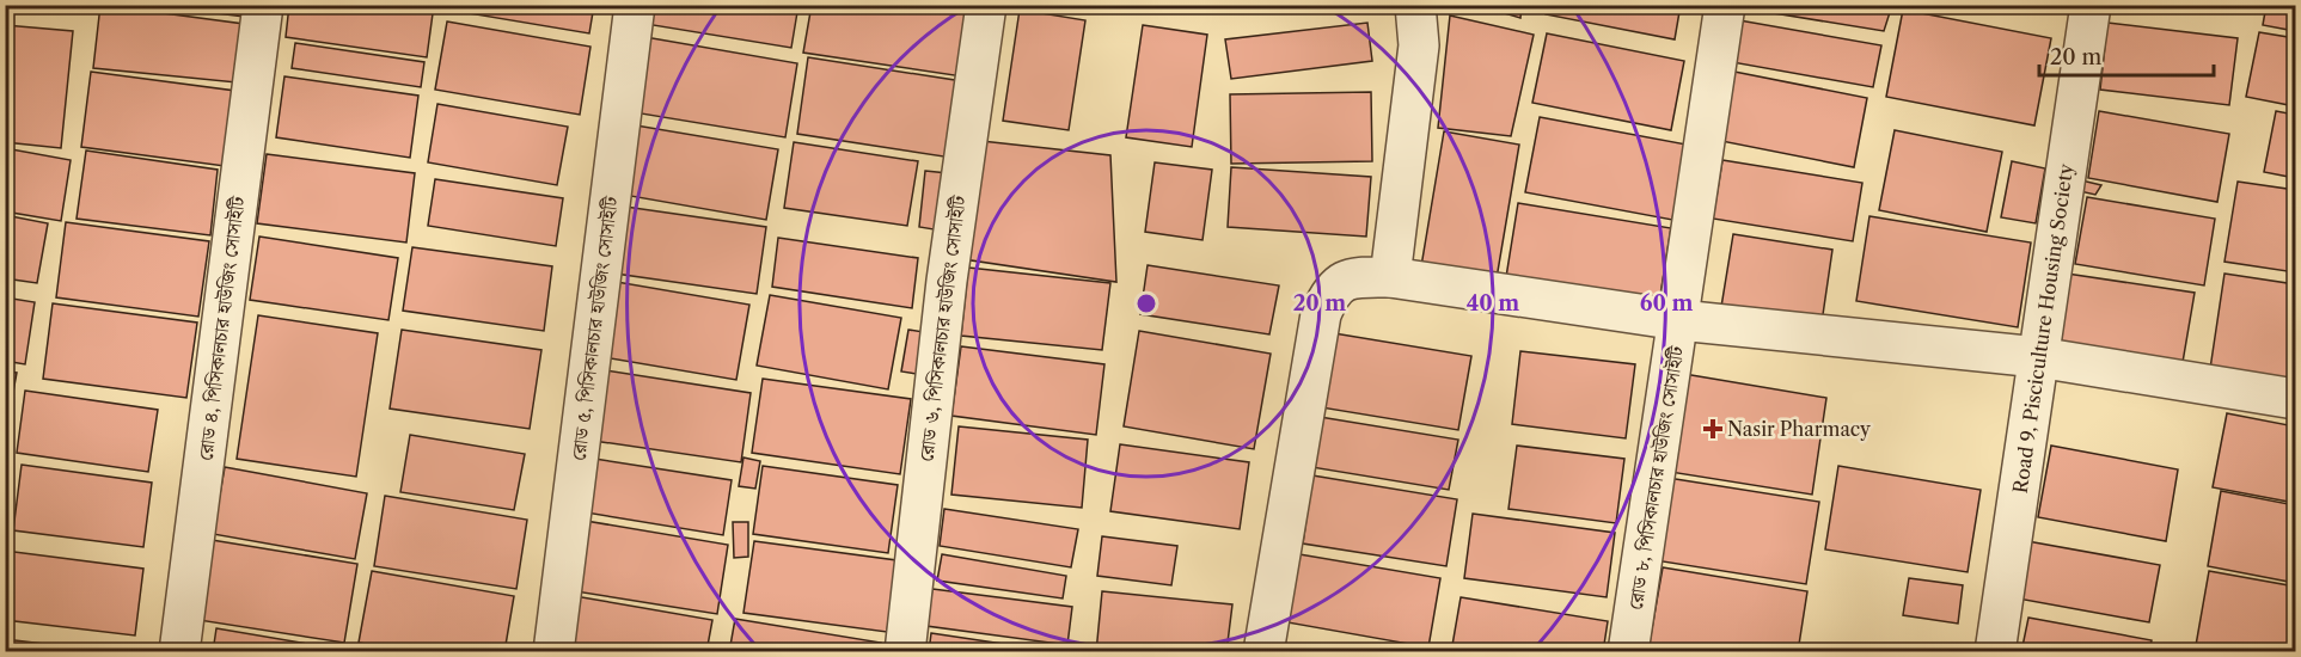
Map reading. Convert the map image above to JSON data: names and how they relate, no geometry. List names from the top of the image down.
{
  "streets": {
    "street": [
      "রোড ৪, পিসিকালচার হাউজিং সোসাইটি",
      "রোড ৫, পিসিকালচার হাউজিং সোসাইটি",
      "রোড ৬, পিসিকালচার হাউজিং সোসাইটি",
      "Road 9, Pisciculture Housing Society",
      "রোড ৮, পিসিকালচার হাউজিং সোসাইটি"
    ]
  },
  "places": {
    "health": ["Nasir Pharmacy"]
  },
  "scale_bar": "20 m",
  "rings": ["20 m", "40 m", "60 m"]
}
